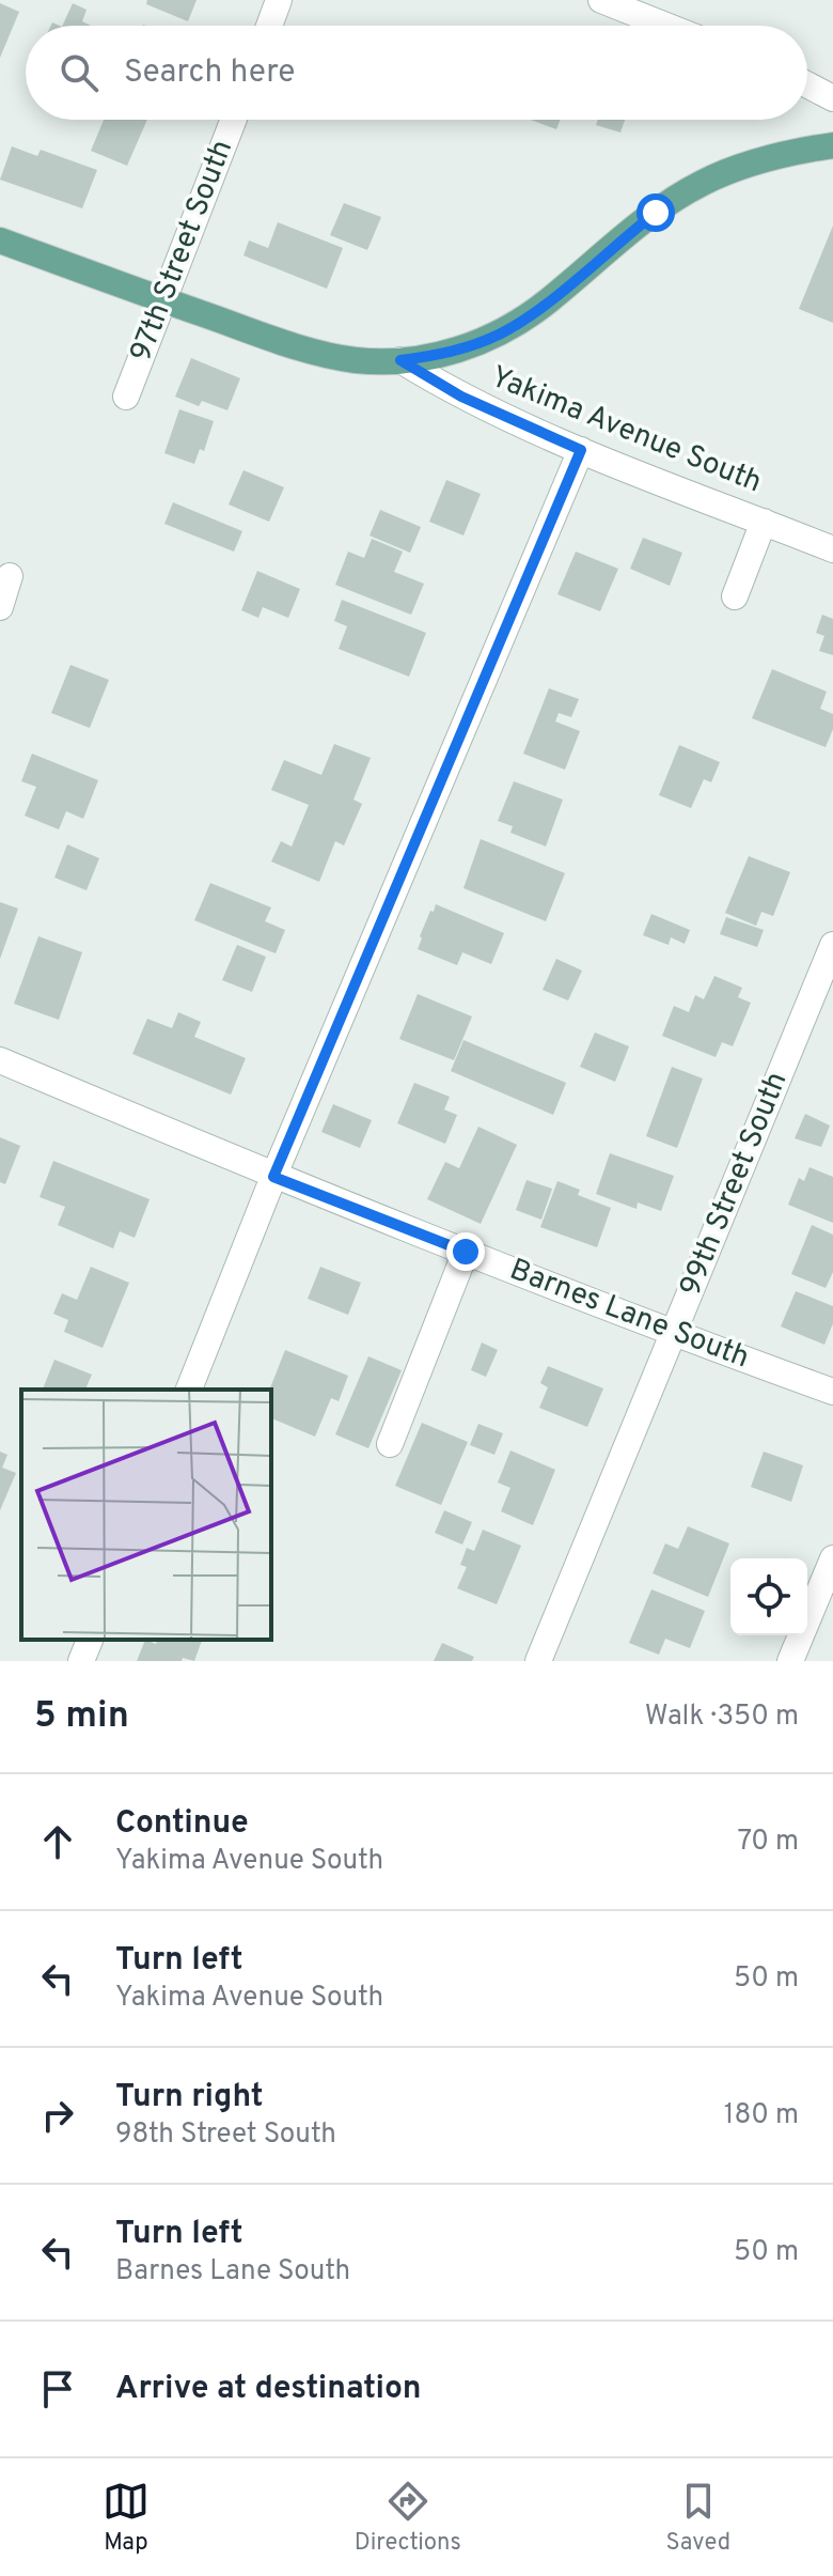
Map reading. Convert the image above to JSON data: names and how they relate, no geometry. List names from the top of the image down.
{
  "streets": {
    "main road": ["Yakima Avenue South"],
    "street": ["97th Street South", "99th Street South", "Barnes Lane South"]
  },
  "crossings": [
    ["97th Street South", "Yakima Avenue South"],
    ["99th Street South", "Barnes Lane South"]
  ],
  "page": {
    "search": "Search here",
    "heading": ["5 min", "Walk · 350 m"],
    "list": [
      ["Continue", "Yakima Avenue South", "70 m"],
      ["Turn left", "Yakima Avenue South", "50 m"],
      ["Turn right", "98th Street South", "180 m"],
      ["Turn left", "Barnes Lane South", "50 m"],
      "Arrive at destination"
    ],
    "nav": ["Map", "Directions", "Saved"]
  }
}
